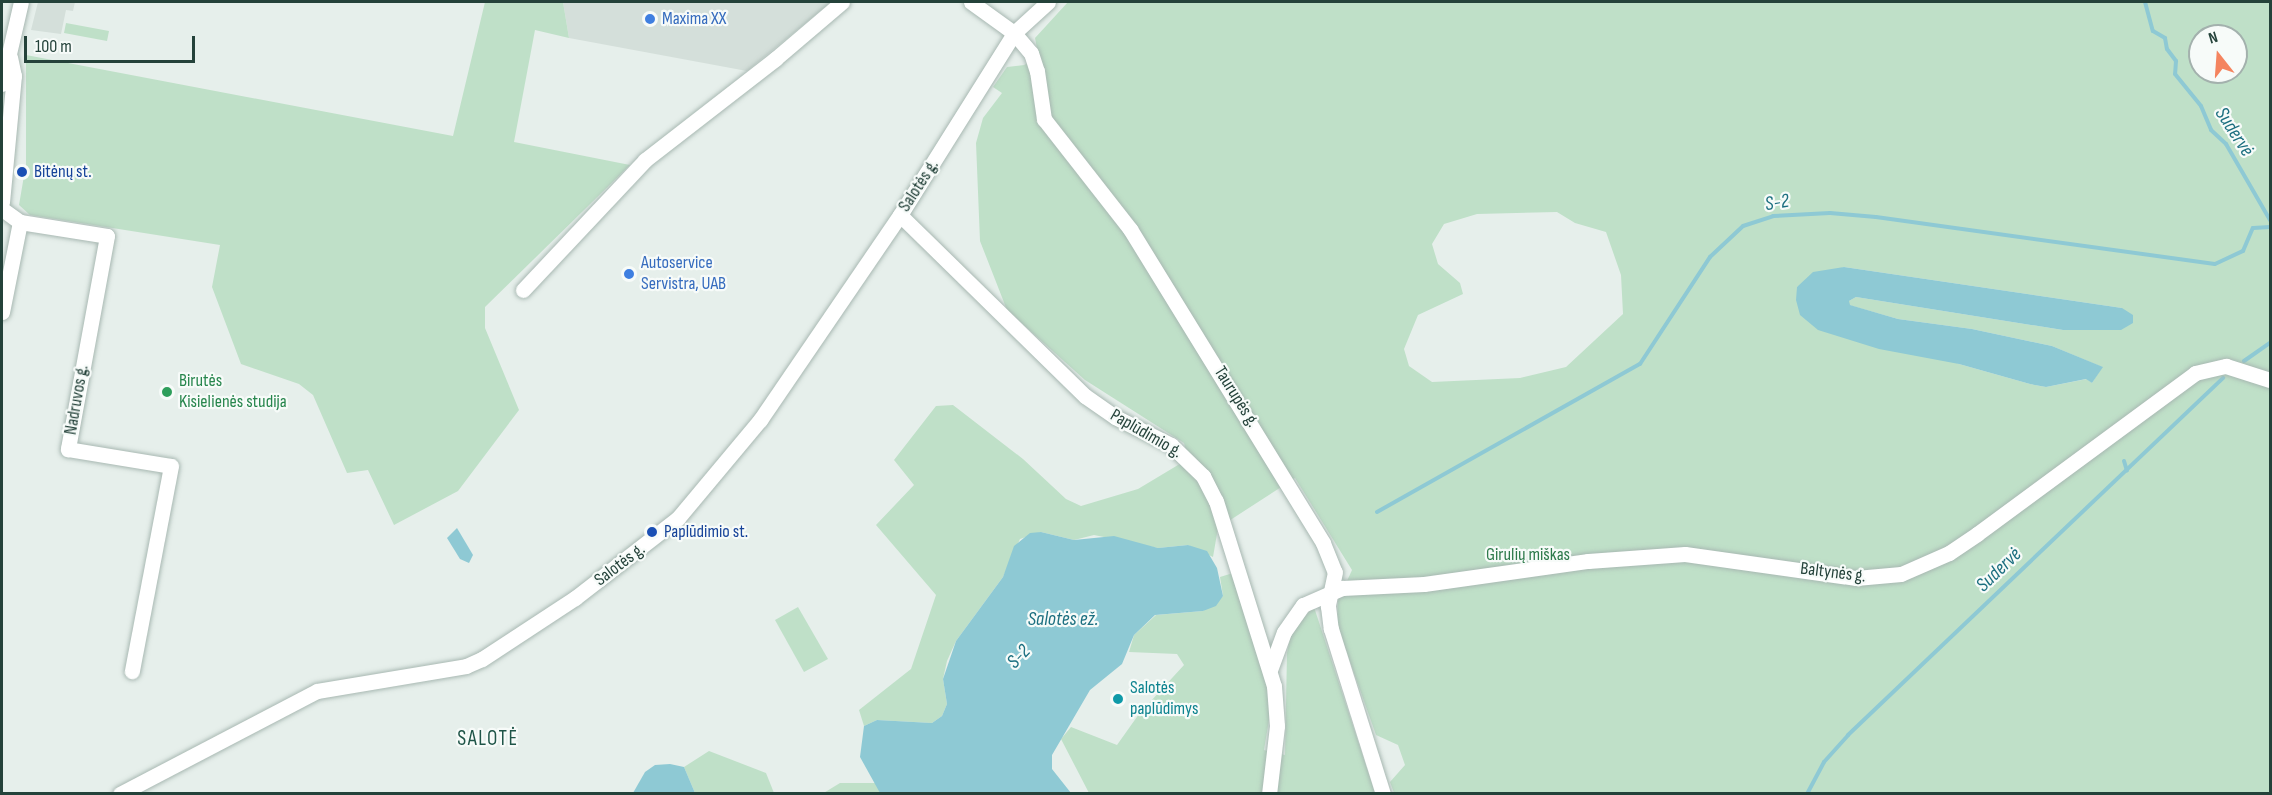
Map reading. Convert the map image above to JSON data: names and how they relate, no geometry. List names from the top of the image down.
{
  "streets": {
    "street": [
      "Salotės g.",
      "Taurupės g.",
      "Nadruvos g.",
      "Paplūdimio g.",
      "Baltynės g."
    ]
  },
  "crossings": [
    ["Salotės g.", "Taurupės g."],
    ["Salotės g.", "Paplūdimio g."],
    ["Taurupės g.", "Baltynės g."],
    ["Paplūdimio g.", "Baltynės g."]
  ],
  "districts": ["SALOTĖ"],
  "water": ["Sudervė", "S-2", "Salotės ež."],
  "parks": ["Girulių miškas"],
  "places": [
    "Maxima XX",
    "Bitėnų st.",
    "Autoservice Servistra, UAB",
    "Birutės Kisielienės studija",
    "Paplūdimio st.",
    "Salotės paplūdimys"
  ],
  "scale_bar": "100 m",
  "north": "top"
}
